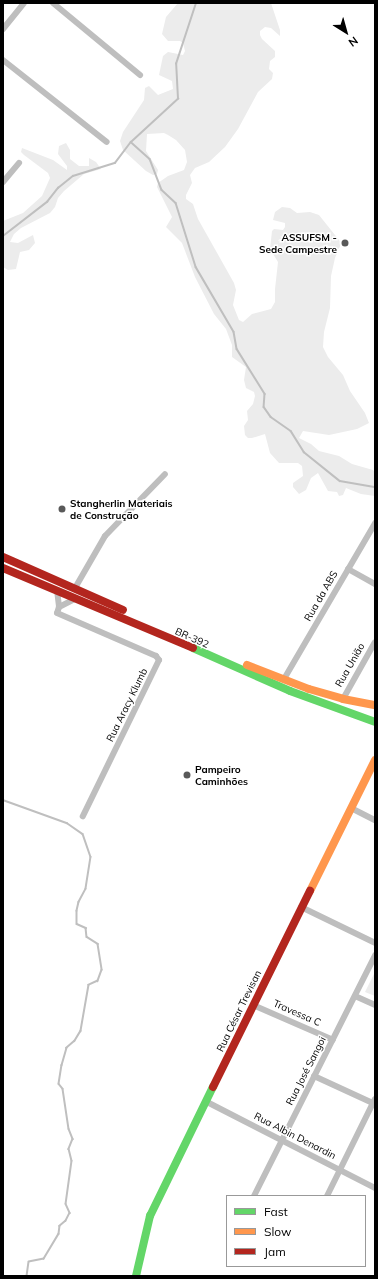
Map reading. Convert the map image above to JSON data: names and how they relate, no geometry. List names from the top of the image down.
{
  "streets": {
    "main road": ["BR-392", "Rua César Trevisan"],
    "street": [
      "Rua da ABS",
      "Rua União",
      "Rua Aracy Klumb",
      "Travessa C",
      "Rua José Sangoi",
      "Rua Albin Denardin"
    ]
  },
  "crossings": [
    ["Rua da ABS", "BR-392"],
    ["BR-392", "Rua União"],
    ["Rua César Trevisan", "Travessa C"],
    ["Rua César Trevisan", "Rua Albin Denardin"],
    ["Travessa C", "Rua José Sangoi"],
    ["Rua José Sangoi", "Rua Albin Denardin"]
  ],
  "places": ["ASSUFSM - Sede Campestre", "Stangherlin Materiais de Construção", "Pampeiro Caminhões"],
  "legend": ["Fast", "Slow", "Jam"],
  "north": "bottom right"
}
